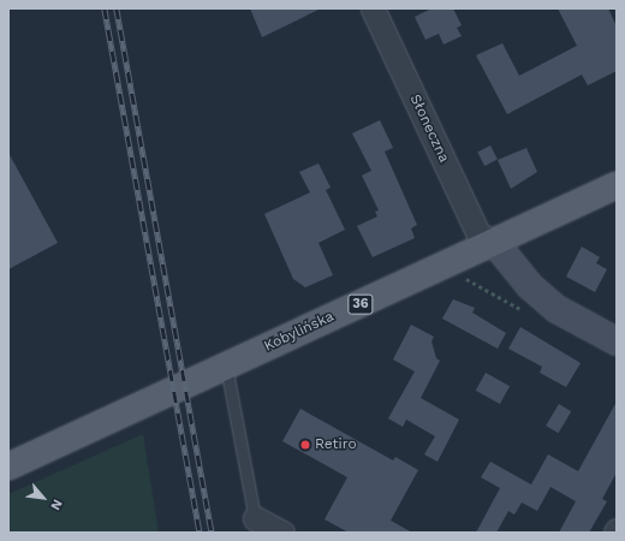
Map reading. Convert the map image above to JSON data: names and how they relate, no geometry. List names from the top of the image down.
{
  "streets": {
    "main road": ["36", "Kobylińska"],
    "street": ["Słoneczna"]
  },
  "crossings": [
    ["Słoneczna", "Kobylińska"]
  ],
  "places": ["Retiro"],
  "north": "bottom right"
}
